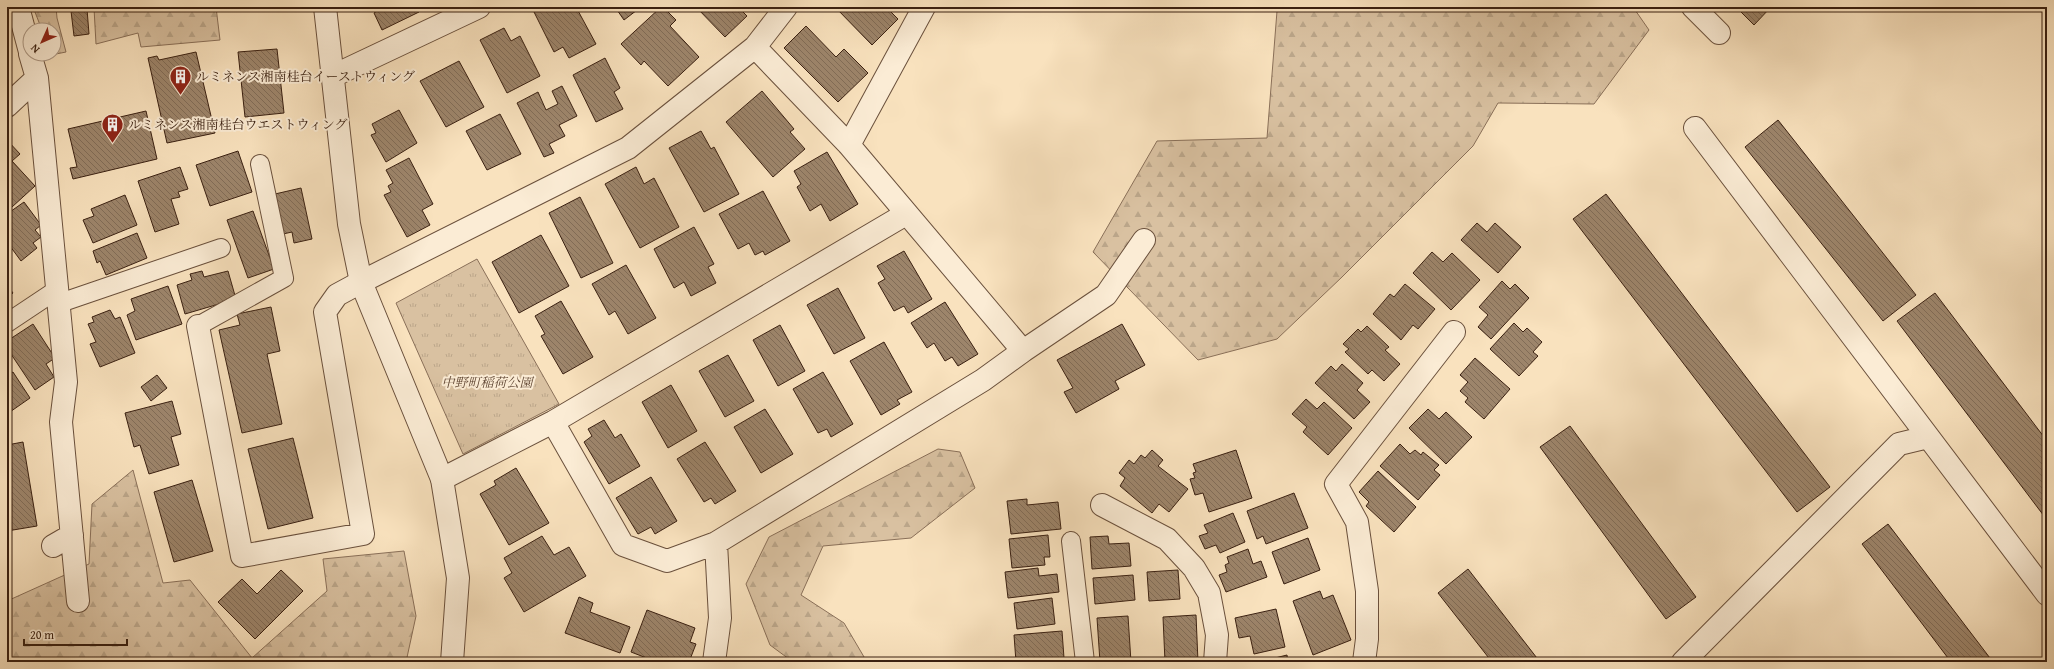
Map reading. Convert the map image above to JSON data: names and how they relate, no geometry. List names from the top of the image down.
{
  "parks": ["中野町稲荷公園"],
  "places": {
    "building": ["ルミネンス湘南桂台イーストウィング", "ルミネンス湘南桂台ウエストウィング"]
  },
  "scale_bar": "20 m",
  "north": "bottom left"
}
